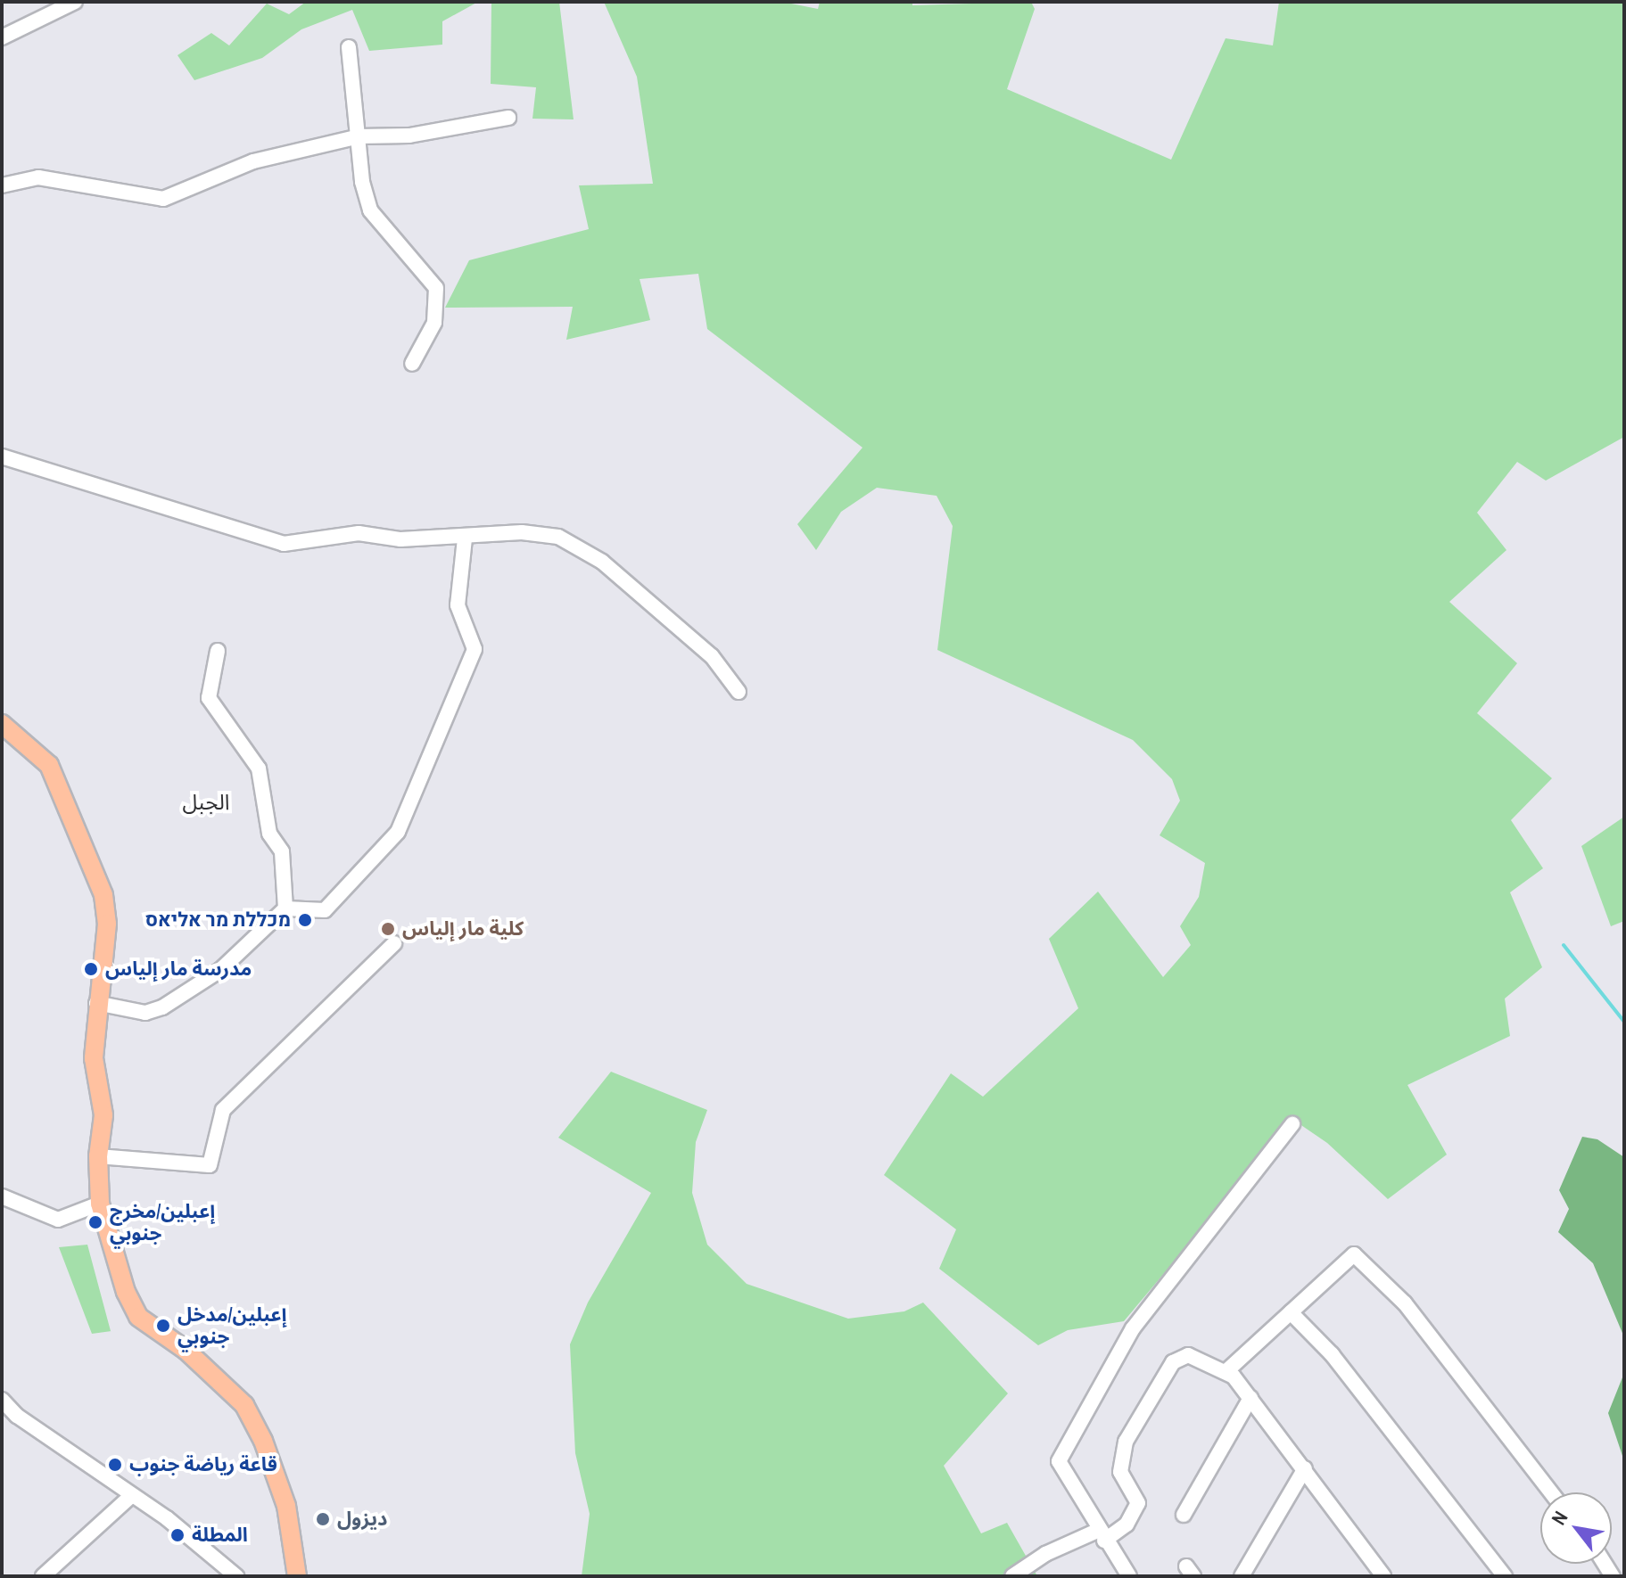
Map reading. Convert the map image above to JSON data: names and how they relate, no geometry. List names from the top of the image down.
{
  "districts": ["الجبل"],
  "places": [
    "מכללת מר אליאס",
    "كلية مار إلياس",
    "مدرسة مار إلياس",
    "إعبلين/مخرج جنوبي",
    "إعبلين/مدخل جنوبي",
    "قاعة رياضة جنوب",
    "ديزول",
    "المطلة"
  ],
  "north": "top left"
}
